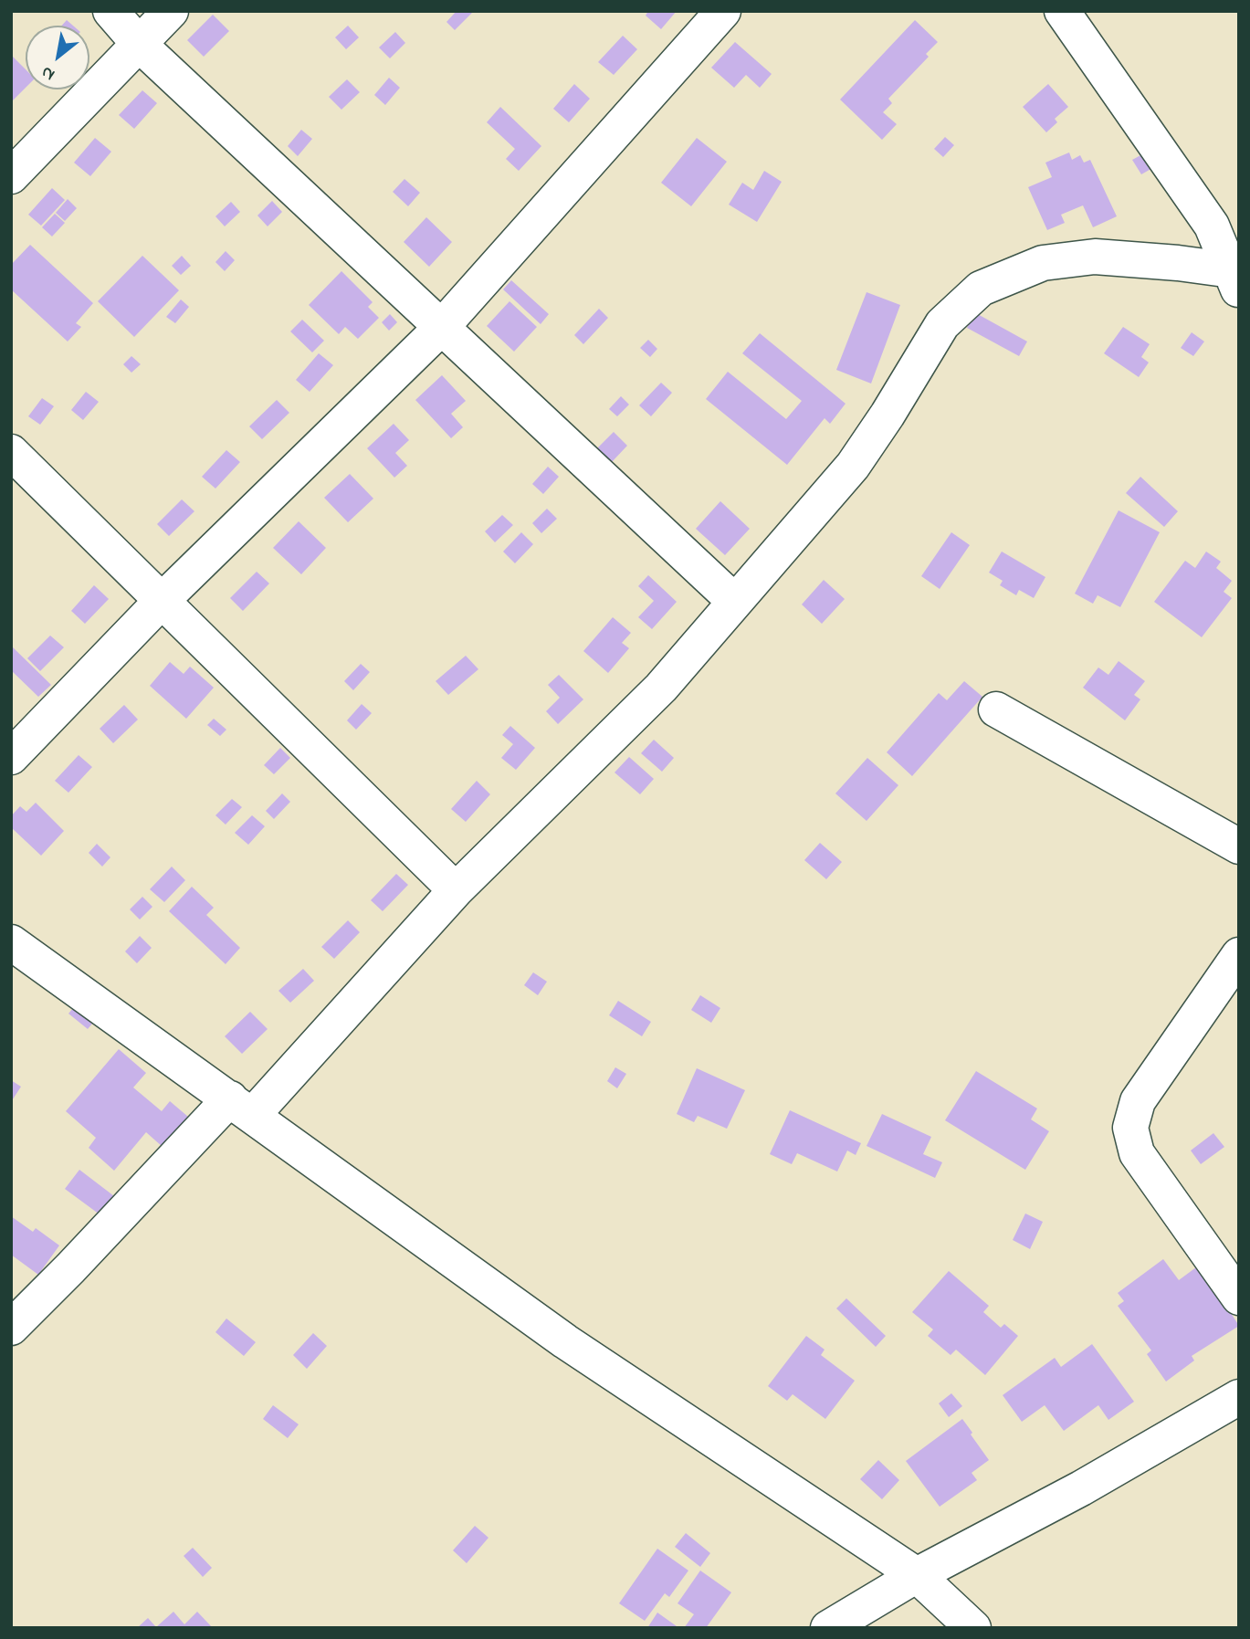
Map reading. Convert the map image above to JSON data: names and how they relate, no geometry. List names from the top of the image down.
{
  "north": "bottom left"
}
